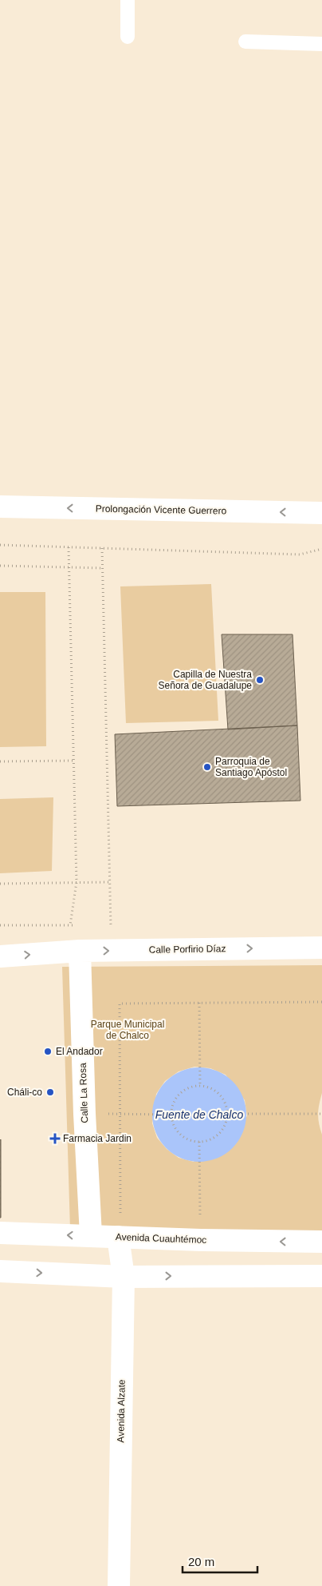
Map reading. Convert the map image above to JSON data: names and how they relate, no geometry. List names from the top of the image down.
{
  "streets": {
    "street": [
      "Prolongación Vicente Guerrero",
      "Calle Porfirio Díaz",
      "Calle La Rosa",
      "Avenida Cuauhtémoc",
      "Avenida Alzate"
    ]
  },
  "crossings": [
    ["Calle Porfirio Díaz", "Calle La Rosa"],
    ["Calle La Rosa", "Avenida Cuauhtémoc"],
    ["Avenida Cuauhtémoc", "Avenida Alzate"]
  ],
  "one_way": ["Prolongación Vicente Guerrero", "Calle Porfirio Díaz"],
  "water": ["Fuente de Chalco"],
  "parks": ["Parque Municipal de Chalco"],
  "places": {
    "other": [
      "Capilla de Nuestra Señora de Guadalupe",
      "Parroquia de Santiago Apóstol",
      "El Andador",
      "Cháli-co"
    ],
    "health": ["Farmacia Jardin"]
  },
  "scale_bar": "20 m"
}
